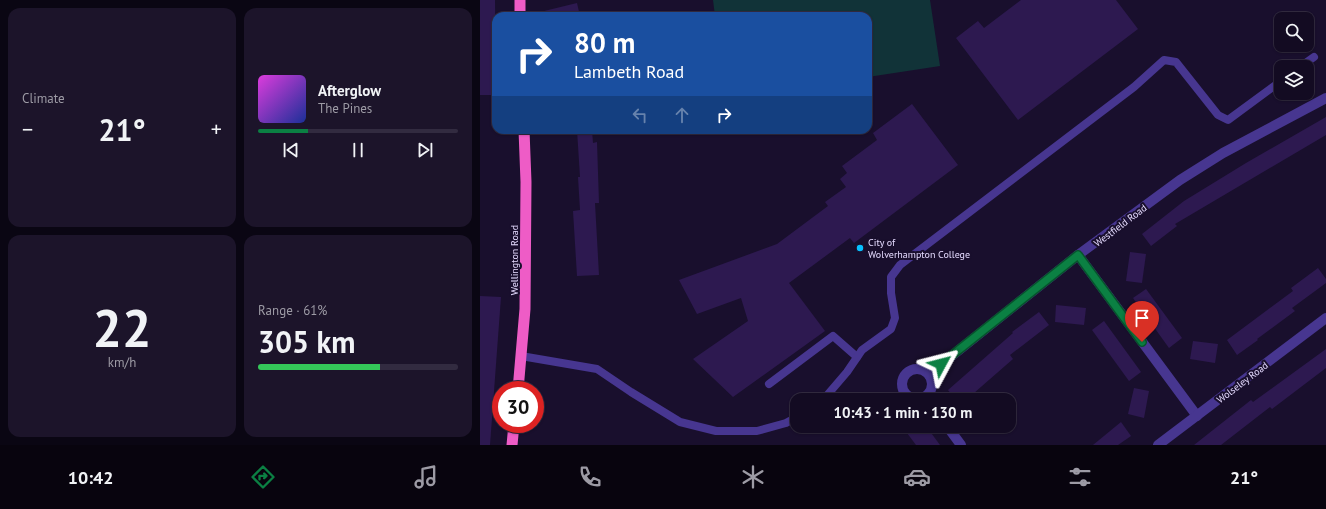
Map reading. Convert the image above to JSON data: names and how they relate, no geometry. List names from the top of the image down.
{
  "streets": {
    "highway": ["Wellington Road"],
    "street": ["Westfield Road", "Wolseley Road"]
  },
  "places": ["City of Wolverhampton College"],
  "page": {
    "tile": [
      "Climate",
      ["22", "km/h"],
      ["Range · 61%", "305 km"]
    ],
    "turn": ["80 m", "Lambeth Road"],
    "song": ["Afterglow", "The Pines"],
    "heat": ["−", "21°", "+"],
    "limit": "30",
    "trip": "10:43 · 1 min · 130 m",
    "tabs": ["10:42", "21°"]
  }
}
